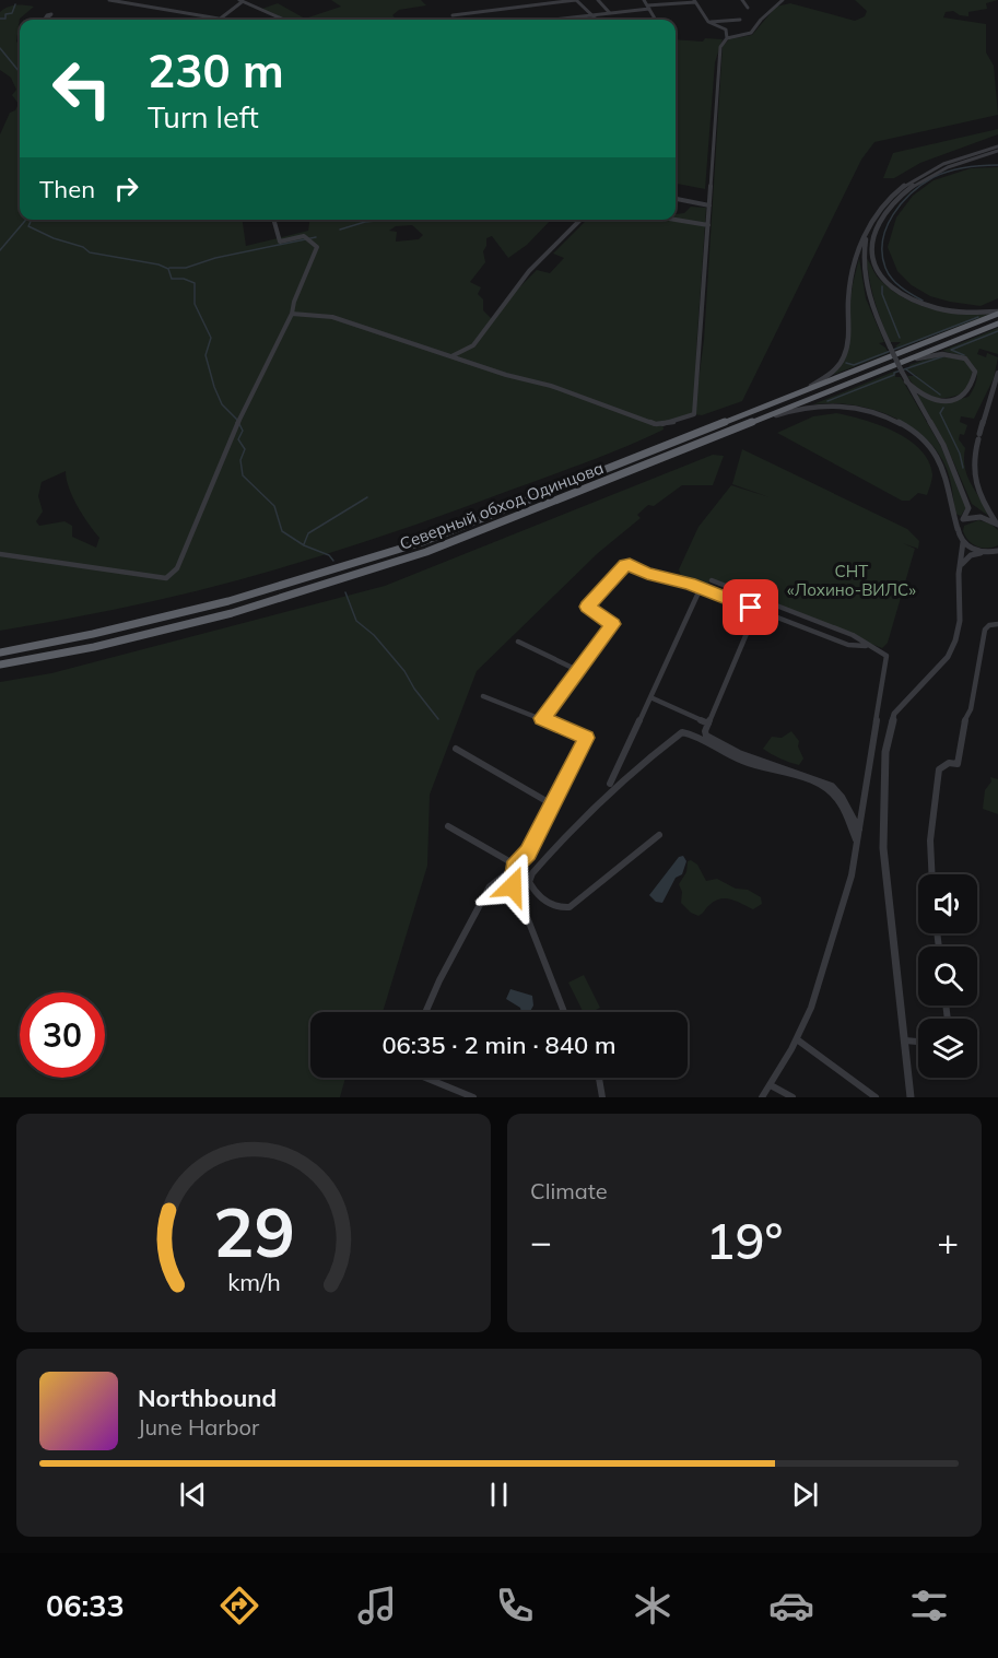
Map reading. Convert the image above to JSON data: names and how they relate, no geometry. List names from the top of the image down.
{
  "streets": {
    "highway": ["Северный обход Одинцова"]
  },
  "parks": ["СНТ «Лохино-ВИЛС»"],
  "page": {
    "turn": ["230 m", "Turn left"],
    "then": "Then",
    "limit": "30",
    "trip": "06:35 · 2 min · 840 m",
    "tile": "Climate",
    "heat": ["−", "19°", "+"],
    "song": ["Northbound", "June Harbor"],
    "tabs": "06:33",
    "gauge": ["29", "km/h"]
  }
}
